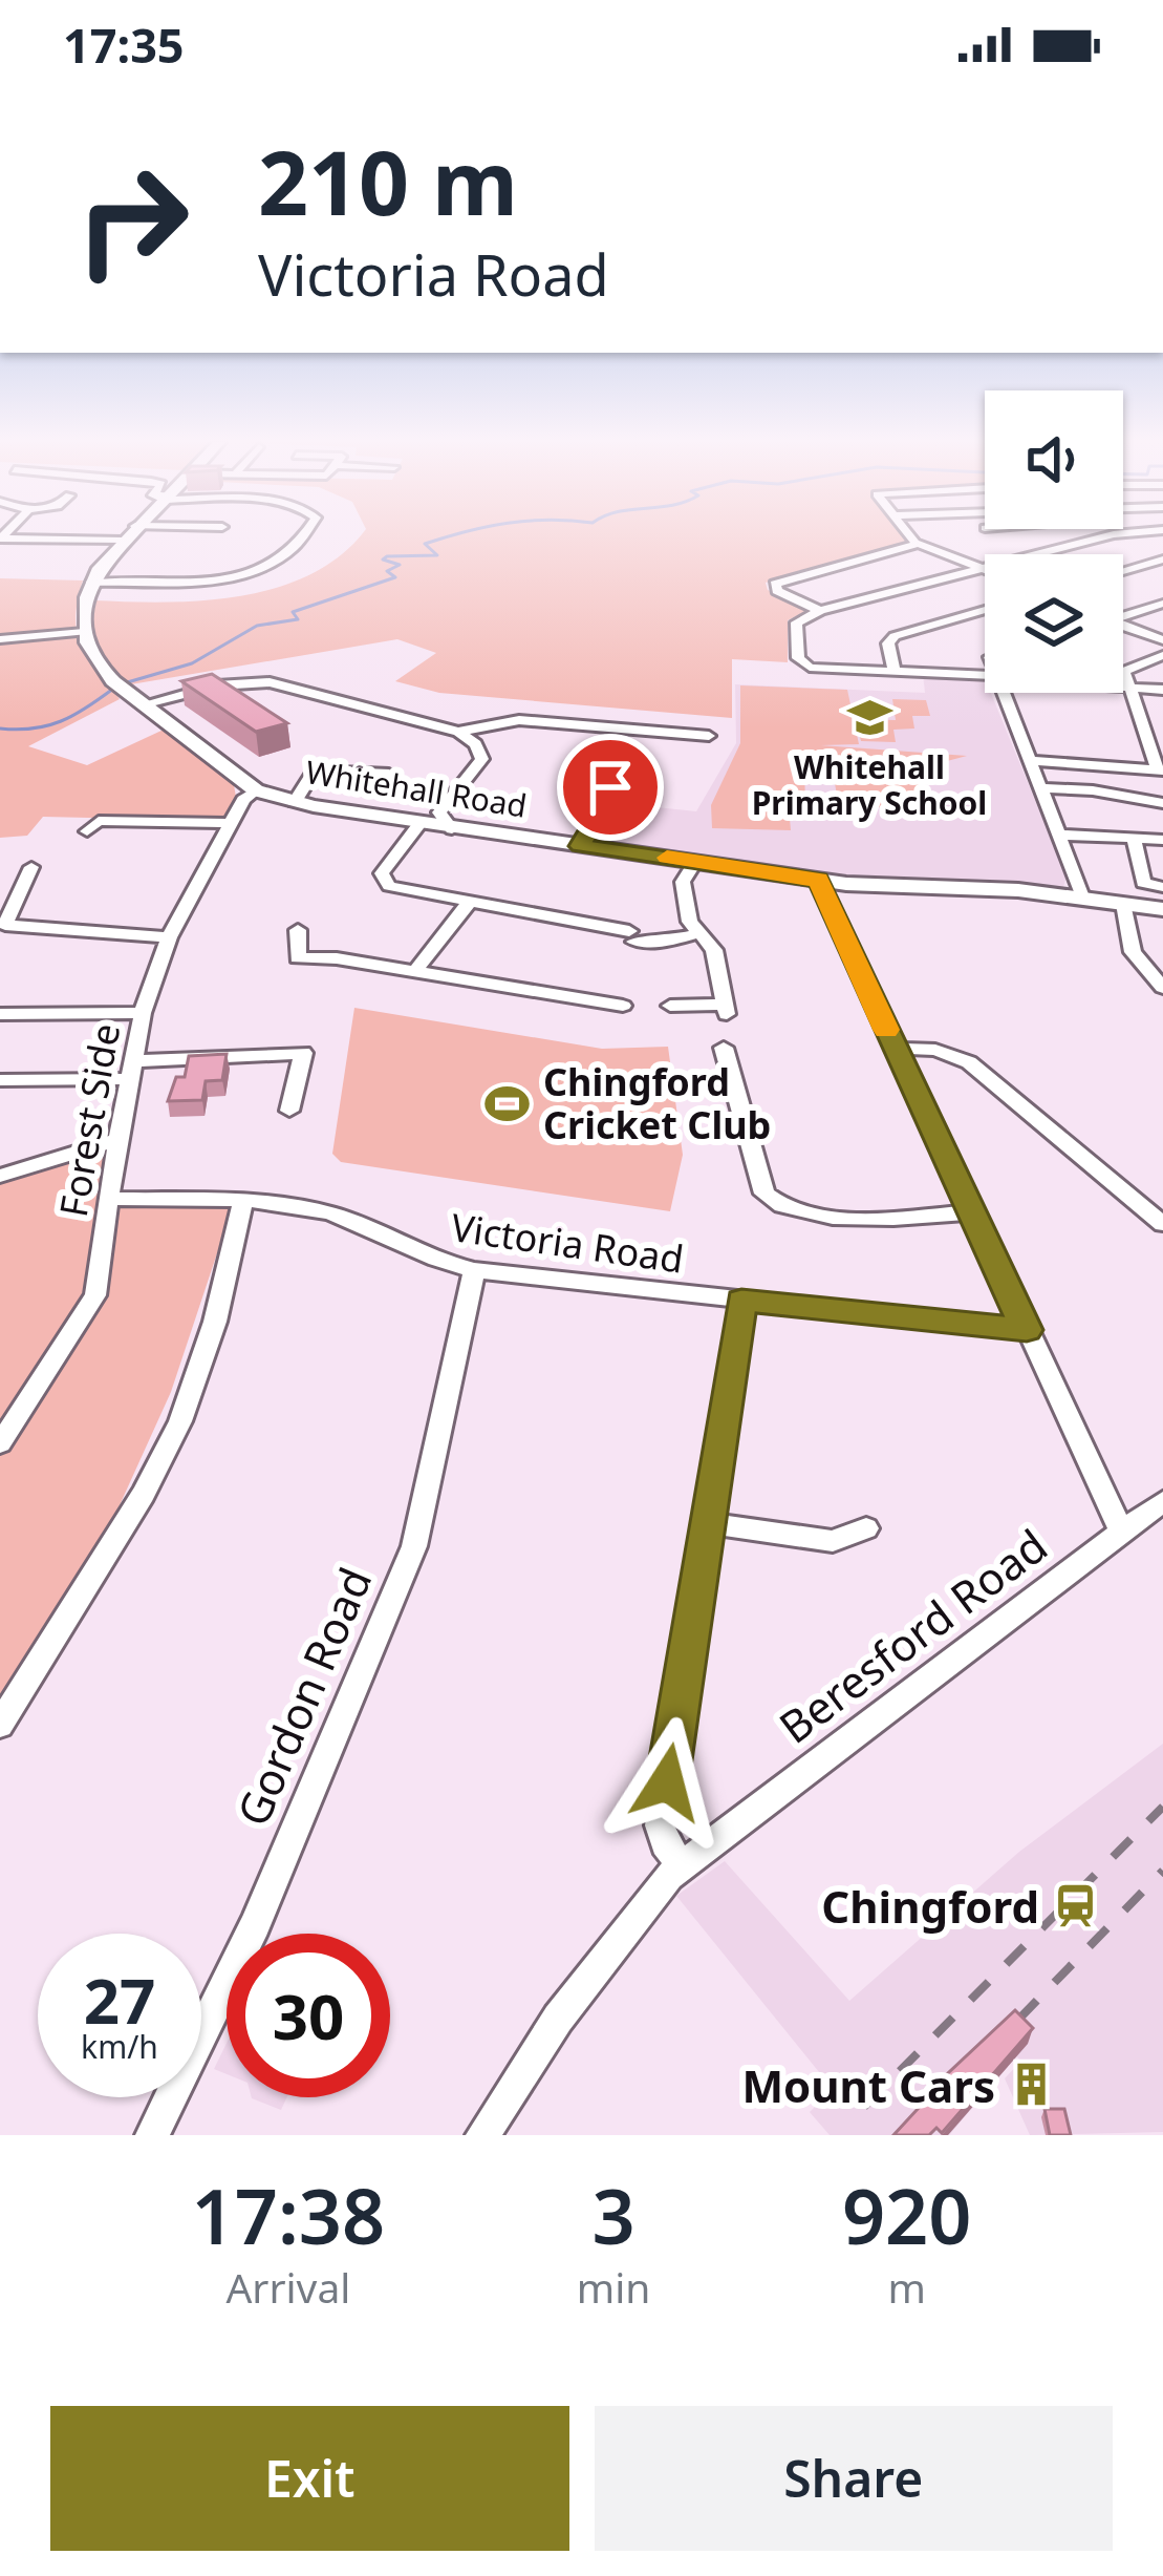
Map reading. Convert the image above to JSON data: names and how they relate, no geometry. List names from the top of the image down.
{
  "streets": {
    "main road": ["Whitehall Road"],
    "street": [
      "Forest Side",
      "Victoria Road",
      "Beresford Road",
      "Gordon Road"
    ]
  },
  "crossings": [
    ["Whitehall Road", "Forest Side"],
    ["Forest Side", "Victoria Road"],
    ["Victoria Road", "Gordon Road"]
  ],
  "places": {
    "school or university": ["Whitehall Primary School"],
    "sports": ["Chingford Cricket Club"],
    "station": ["Chingford"],
    "building": ["Mount Cars"]
  },
  "page": {
    "status": "17:35",
    "turn": ["210 m", "Victoria Road"],
    "speed": "27 km/h",
    "limit": "30",
    "eta": [
      "17:38",
      "Arrival",
      "3",
      "min",
      "920",
      "m"
    ],
    "buttons": ["Exit", "Share"]
  }
}
